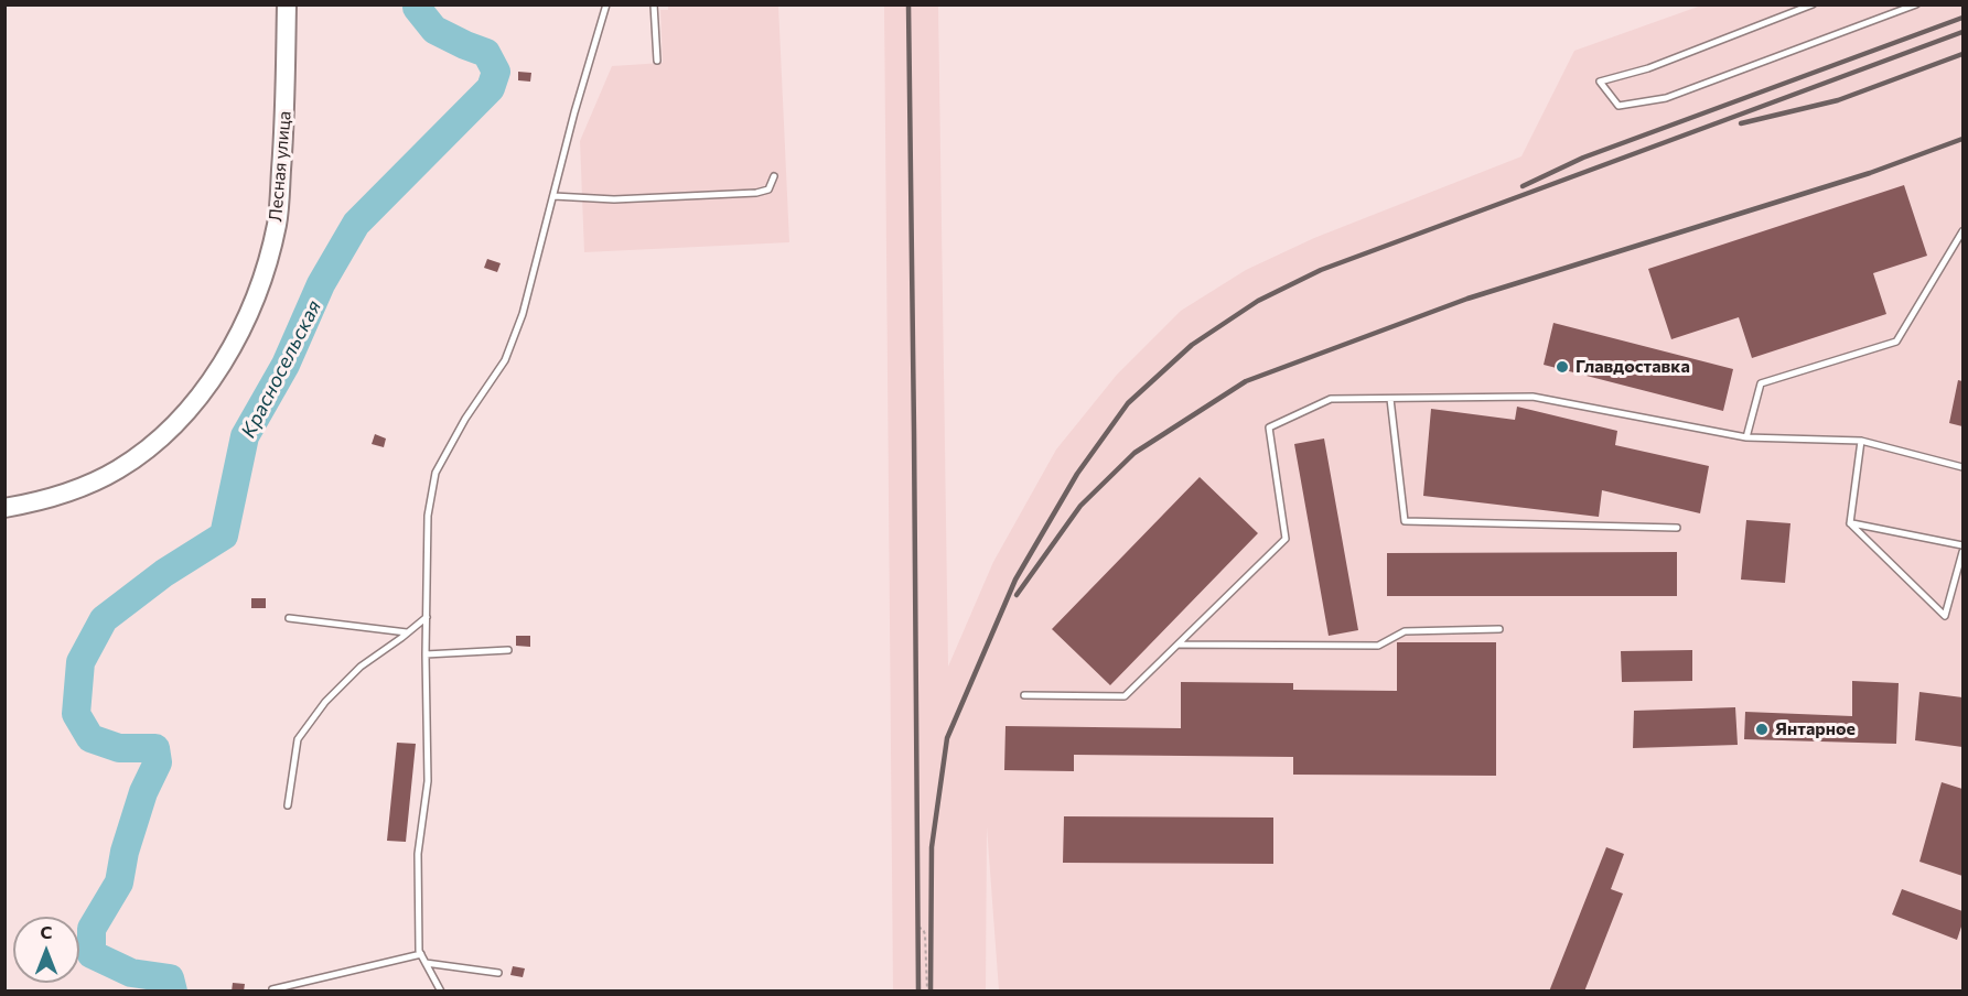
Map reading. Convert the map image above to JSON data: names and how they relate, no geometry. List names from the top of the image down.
{
  "streets": {
    "main road": ["Лесная улица"]
  },
  "water": ["Красносельская"],
  "places": ["Главдоставка", "Янтарное"],
  "north": "top"
}
